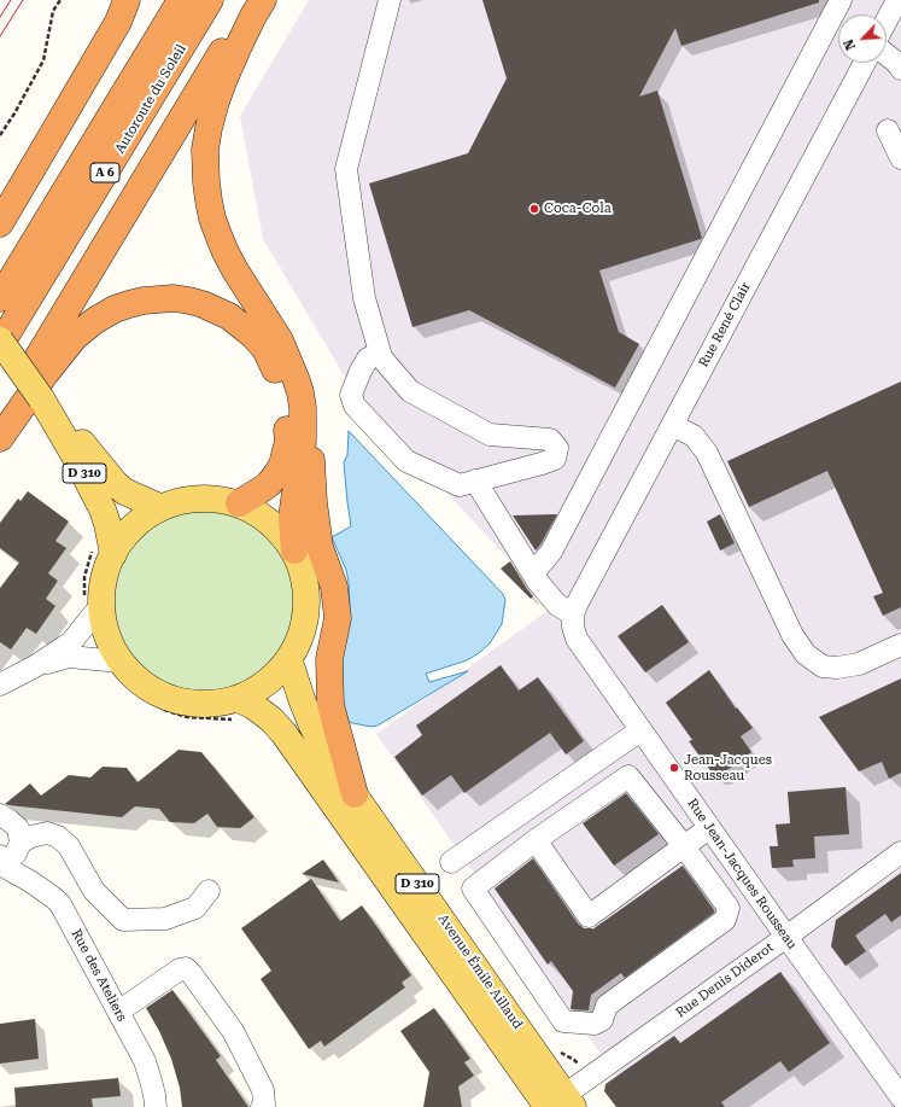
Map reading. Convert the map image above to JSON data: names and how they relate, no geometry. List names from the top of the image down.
{
  "streets": {
    "highway": ["Autoroute du Soleil", "A 6"],
    "main road": ["D 310", "Avenue Émile Aillaud"],
    "street": [
      "Rue René Clair",
      "Rue Jean-Jacques Rousseau",
      "Rue des Ateliers",
      "Rue Denis Diderot"
    ]
  },
  "crossings": [
    ["Rue René Clair", "Rue Jean-Jacques Rousseau"],
    ["Rue Jean-Jacques Rousseau", "Rue Denis Diderot"],
    ["Avenue Émile Aillaud", "Rue Denis Diderot"]
  ],
  "places": ["Coca-Cola", "Jean-Jacques Rousseau"],
  "north": "bottom left"
}
